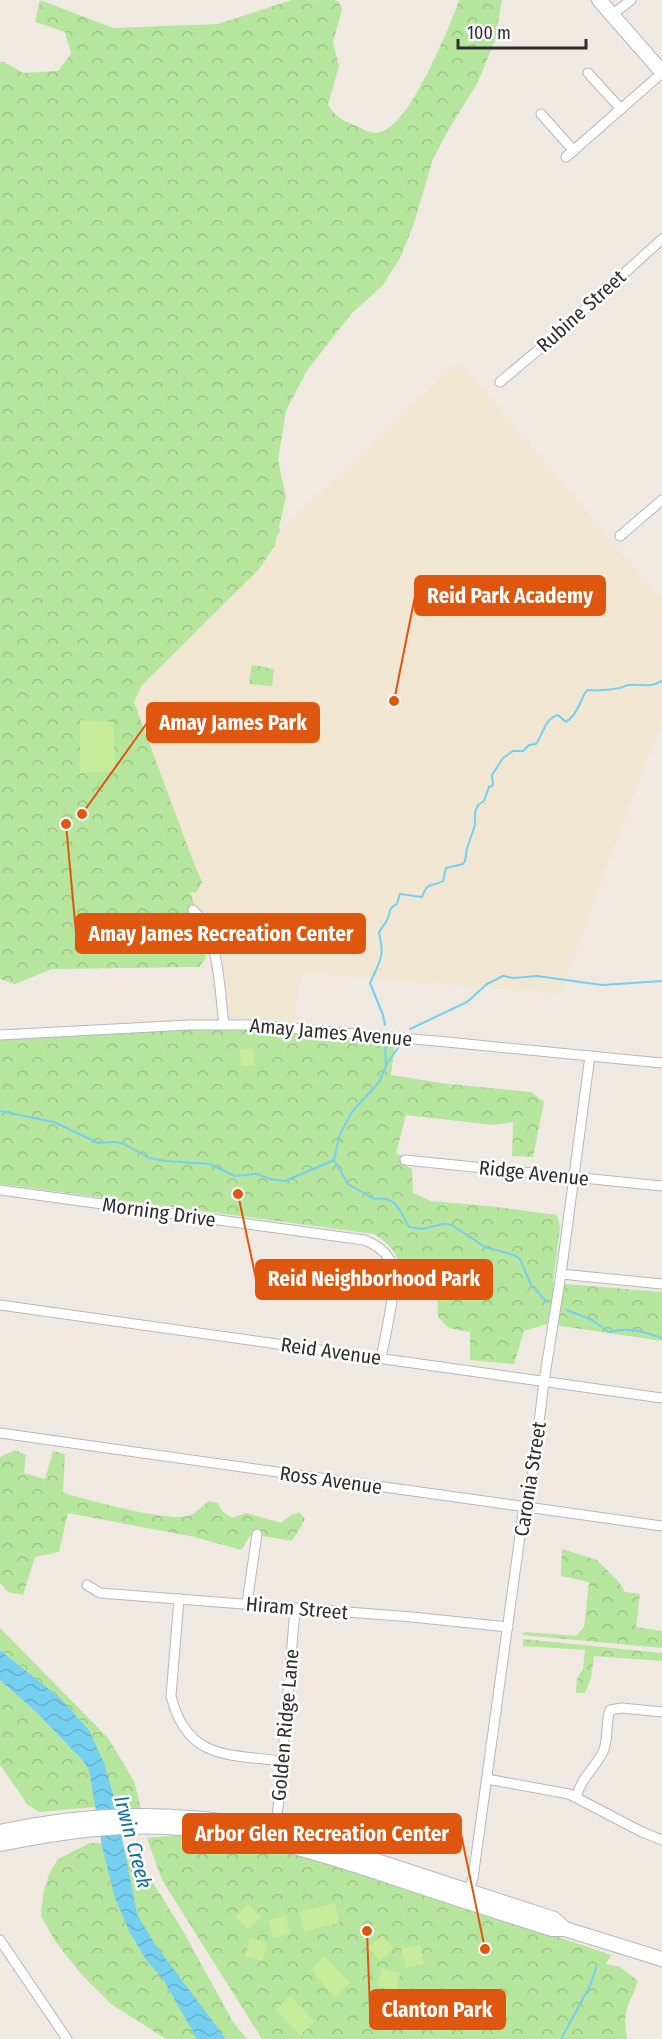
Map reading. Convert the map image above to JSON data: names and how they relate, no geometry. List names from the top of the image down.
{
  "streets": {
    "street": [
      "Rubine Street",
      "Amay James Avenue",
      "Ridge Avenue",
      "Morning Drive",
      "Reid Avenue",
      "Caronia Street",
      "Ross Avenue",
      "Hiram Street",
      "Golden Ridge Lane"
    ]
  },
  "crossings": [
    ["Amay James Avenue", "Caronia Street"],
    ["Ridge Avenue", "Caronia Street"],
    ["Morning Drive", "Reid Avenue"],
    ["Reid Avenue", "Caronia Street"],
    ["Caronia Street", "Ross Avenue"],
    ["Caronia Street", "Hiram Street"],
    ["Hiram Street", "Golden Ridge Lane"]
  ],
  "water": ["Irwin Creek"],
  "places": [
    "Reid Park Academy",
    "Amay James Park",
    "Amay James Recreation Center",
    "Reid Neighborhood Park",
    "Clanton Park",
    "Arbor Glen Recreation Center"
  ],
  "scale_bar": "100 m"
}
